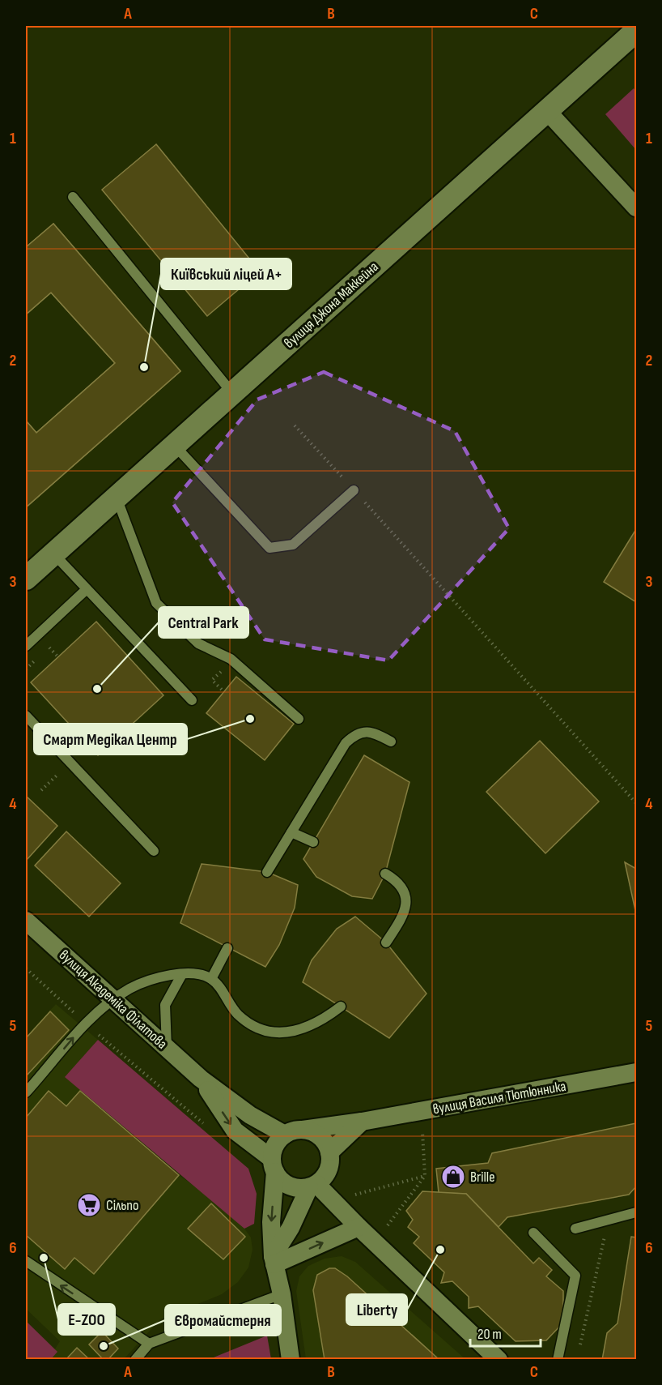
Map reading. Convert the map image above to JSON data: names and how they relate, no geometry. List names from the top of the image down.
{
  "streets": {
    "street": ["вулиця Джона Маккейна", "вулиця Академіка Філатова", "вулиця Василя Тютюнника"]
  },
  "crossings": [
    ["вулиця Академіка Філатова", "вулиця Василя Тютюнника"]
  ],
  "places": {
    "other": [
      "Київський ліцей А+",
      "Central Park",
      "Смарт Медікал Центр",
      "Liberty",
      "E-ZOO",
      "Євромайстерня"
    ],
    "shop": ["Brille"],
    "supermarket": ["Сільпо"]
  },
  "scale_bar": "20 m",
  "grid": {
    "columns": ["A", "B", "C"],
    "rows": [
      "1",
      "2",
      "3",
      "4",
      "5",
      "6"
    ]
  }
}
